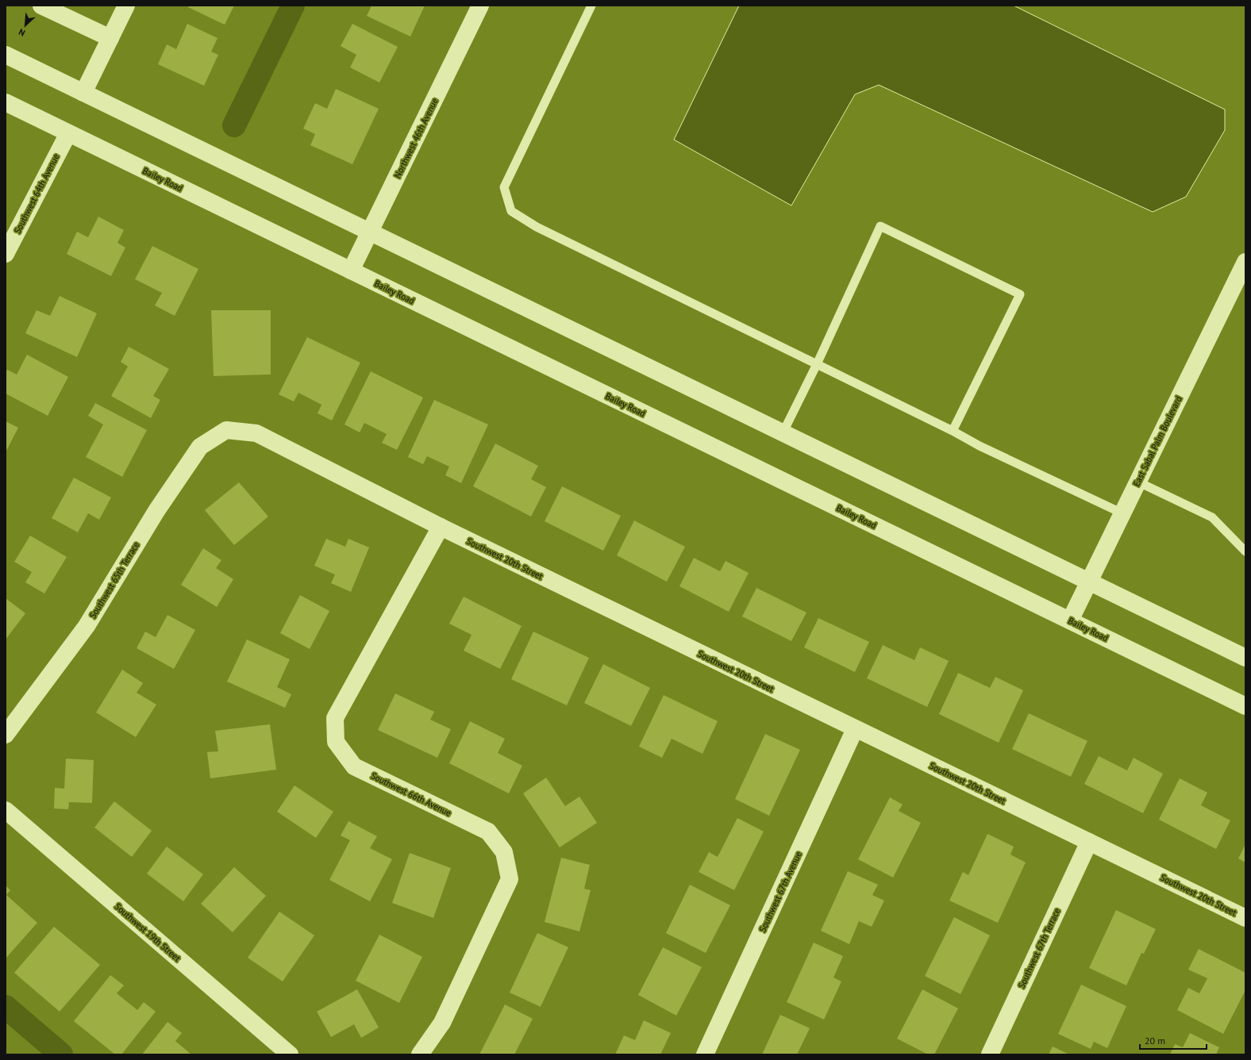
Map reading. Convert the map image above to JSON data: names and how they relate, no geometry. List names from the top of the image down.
{
  "streets": {
    "street": [
      "Northwest 46th Avenue",
      "Bailey Road",
      "Southwest 64th Avenue",
      "East Sabal Palm Boulevard",
      "Southwest 20th Street",
      "Southwest 65th Terrace",
      "Southwest 66th Avenue",
      "Southwest 67th Avenue",
      "Southwest 19th Street",
      "Southwest 67th Terrace"
    ]
  },
  "crossings": [
    ["Northwest 46th Avenue", "Bailey Road"],
    ["Bailey Road", "Southwest 64th Avenue"],
    ["Bailey Road", "East Sabal Palm Boulevard"],
    ["Southwest 20th Street", "Southwest 65th Terrace"],
    ["Southwest 20th Street", "Southwest 66th Avenue"],
    ["Southwest 20th Street", "Southwest 67th Avenue"],
    ["Southwest 20th Street", "Southwest 67th Terrace"]
  ],
  "scale_bar": "20 m",
  "north": "bottom left"
}
